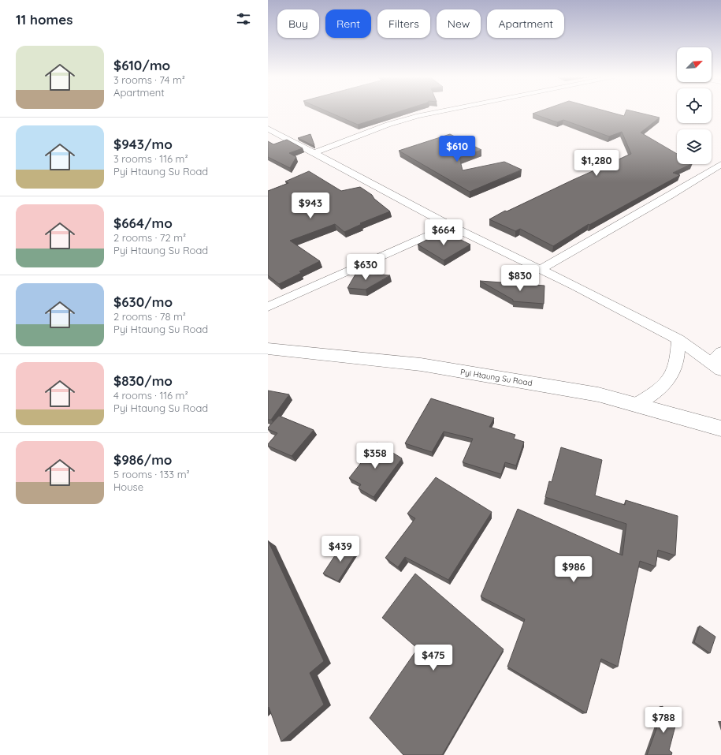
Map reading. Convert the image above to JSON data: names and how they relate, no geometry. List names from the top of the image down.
{
  "streets": {
    "highway": ["Pyi Htaung Su Road"]
  },
  "north": "top right",
  "page": {
    "heading": "11 homes",
    "chip": [
      "Buy",
      "Rent",
      "Filters",
      "New",
      "Apartment"
    ],
    "list": [
      {
        "name": "$610/mo",
        "note": "3 rooms · 74 m² · Apartment"
      },
      {
        "name": "$943/mo",
        "note": "3 rooms · 116 m² · Pyi Htaung Su Road"
      },
      {
        "name": "$664/mo",
        "note": "2 rooms · 72 m² · Pyi Htaung Su Road"
      },
      {
        "name": "$630/mo",
        "note": "2 rooms · 78 m² · Pyi Htaung Su Road"
      },
      {
        "name": "$830/mo",
        "note": "4 rooms · 116 m² · Pyi Htaung Su Road"
      },
      {
        "name": "$986/mo",
        "note": "5 rooms · 133 m² · House"
      }
    ],
    "price": [
      "$610",
      "$1,280",
      "$943",
      "$664",
      "$630",
      "$830",
      "$358",
      "$439",
      "$986",
      "$475",
      "$788"
    ]
  }
}
